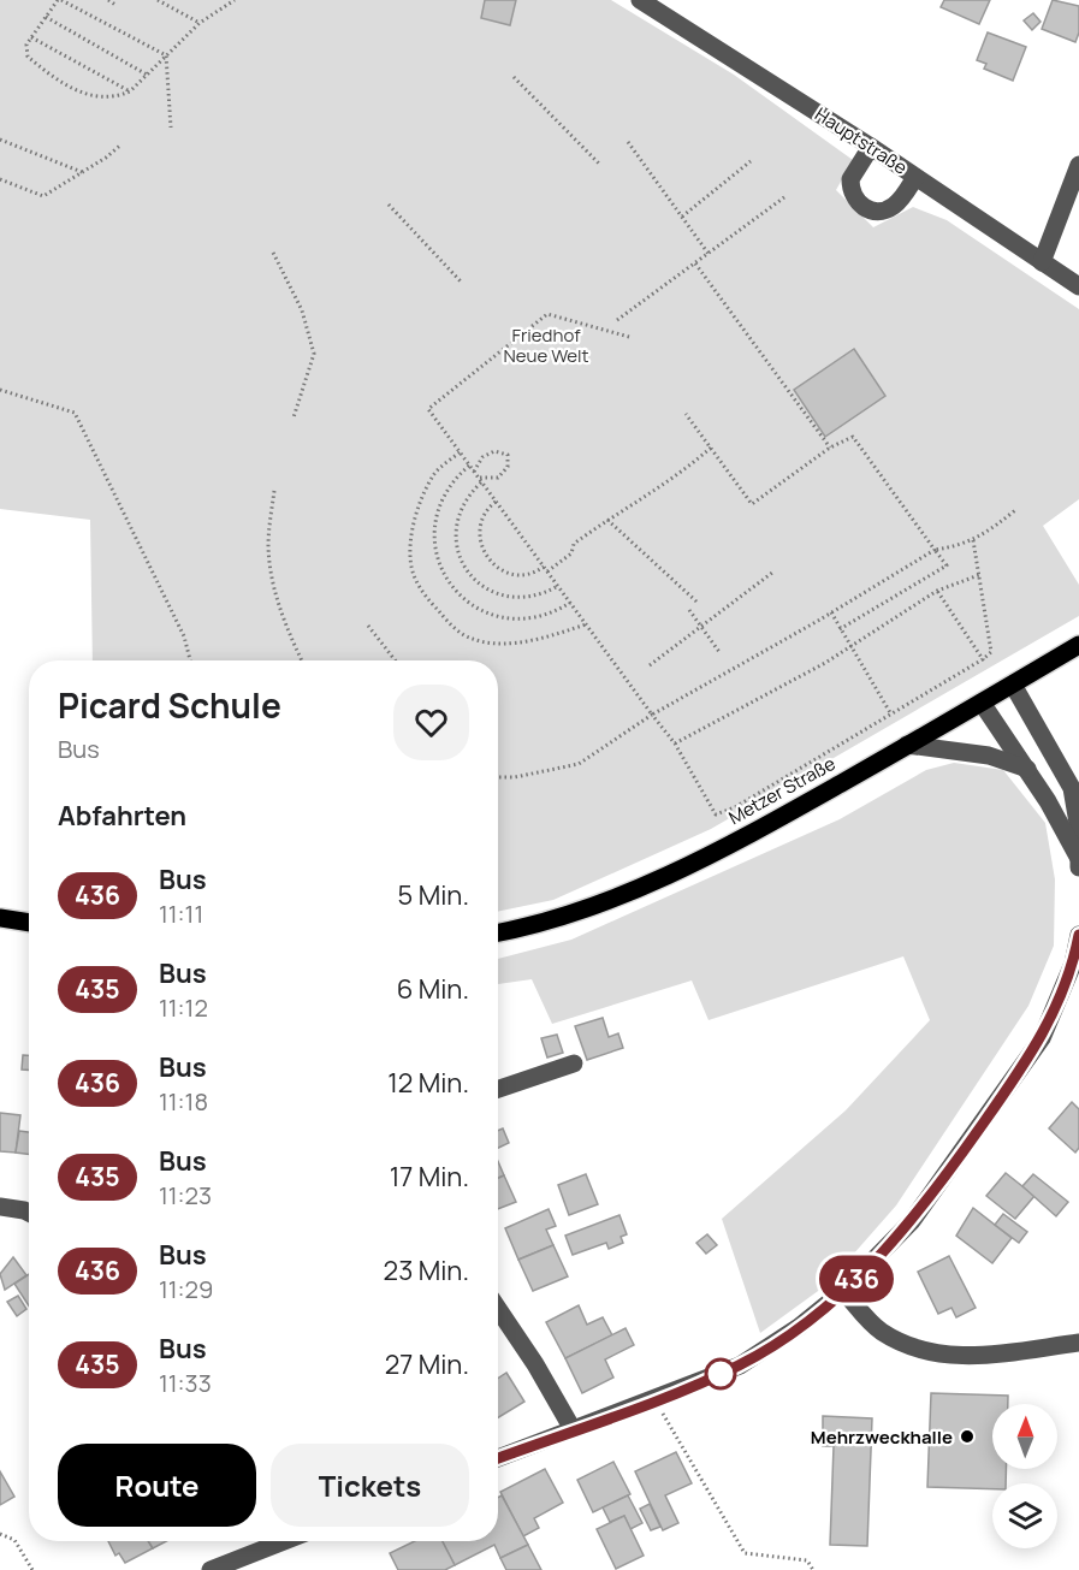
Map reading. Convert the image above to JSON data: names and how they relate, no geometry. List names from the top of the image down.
{
  "streets": {
    "main road": ["Metzer Straße"],
    "street": ["Hauptstraße"]
  },
  "parks": ["Friedhof Neue Welt"],
  "places": ["Mehrzweckhalle"],
  "lines": ["bus line 436"],
  "north": "top",
  "page": {
    "on_map": "436",
    "heading": [
      ["Picard Schule", "Bus"],
      "Abfahrten"
    ],
    "list": [
      {
        "mark": "436",
        "name": "Bus",
        "note": "11:11",
        "value": "5 Min."
      },
      {
        "mark": "435",
        "name": "Bus",
        "note": "11:12",
        "value": "6 Min."
      },
      {
        "mark": "436",
        "name": "Bus",
        "note": "11:18",
        "value": "12 Min."
      },
      {
        "mark": "435",
        "name": "Bus",
        "note": "11:23",
        "value": "17 Min."
      },
      {
        "mark": "436",
        "name": "Bus",
        "note": "11:29",
        "value": "23 Min."
      },
      {
        "mark": "435",
        "name": "Bus",
        "note": "11:33",
        "value": "27 Min."
      }
    ],
    "buttons": ["Route", "Tickets"]
  }
}
